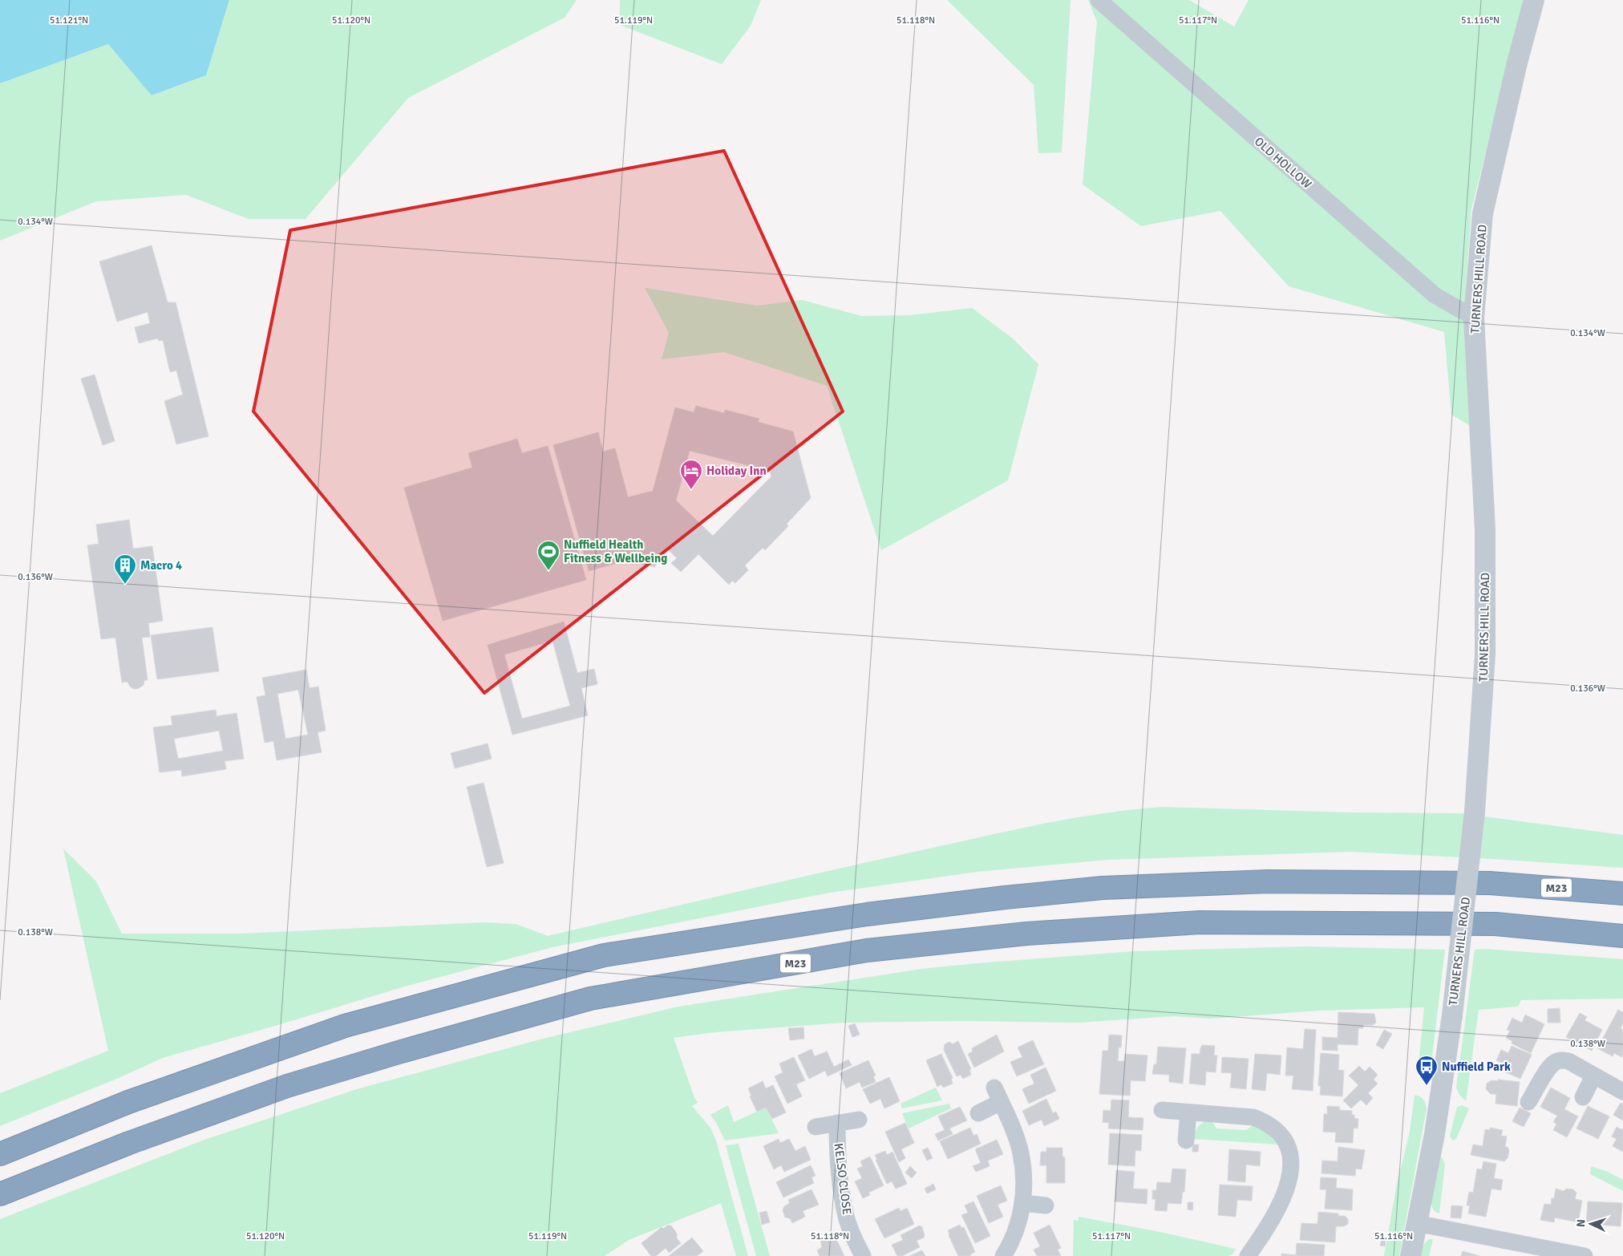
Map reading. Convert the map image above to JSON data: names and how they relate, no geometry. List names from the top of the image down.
{
  "streets": {
    "highway": ["M23"],
    "street": ["OLD HOLLOW", "TURNERS HILL ROAD", "KELSO CLOSE"]
  },
  "crossings": [
    ["OLD HOLLOW", "TURNERS HILL ROAD"]
  ],
  "places": {
    "hotel": ["Holiday Inn"],
    "sports": ["Nuffield Health Fitness & Wellbeing"],
    "building": ["Macro 4"],
    "bus stop": ["Nuffield Park"]
  },
  "north": "left",
  "coordinates": [
    "51.121°N",
    "51.120°N",
    "51.119°N",
    "51.118°N",
    "51.117°N",
    "51.116°N",
    "0.134°W",
    "0.136°W",
    "0.138°W"
  ]
}
